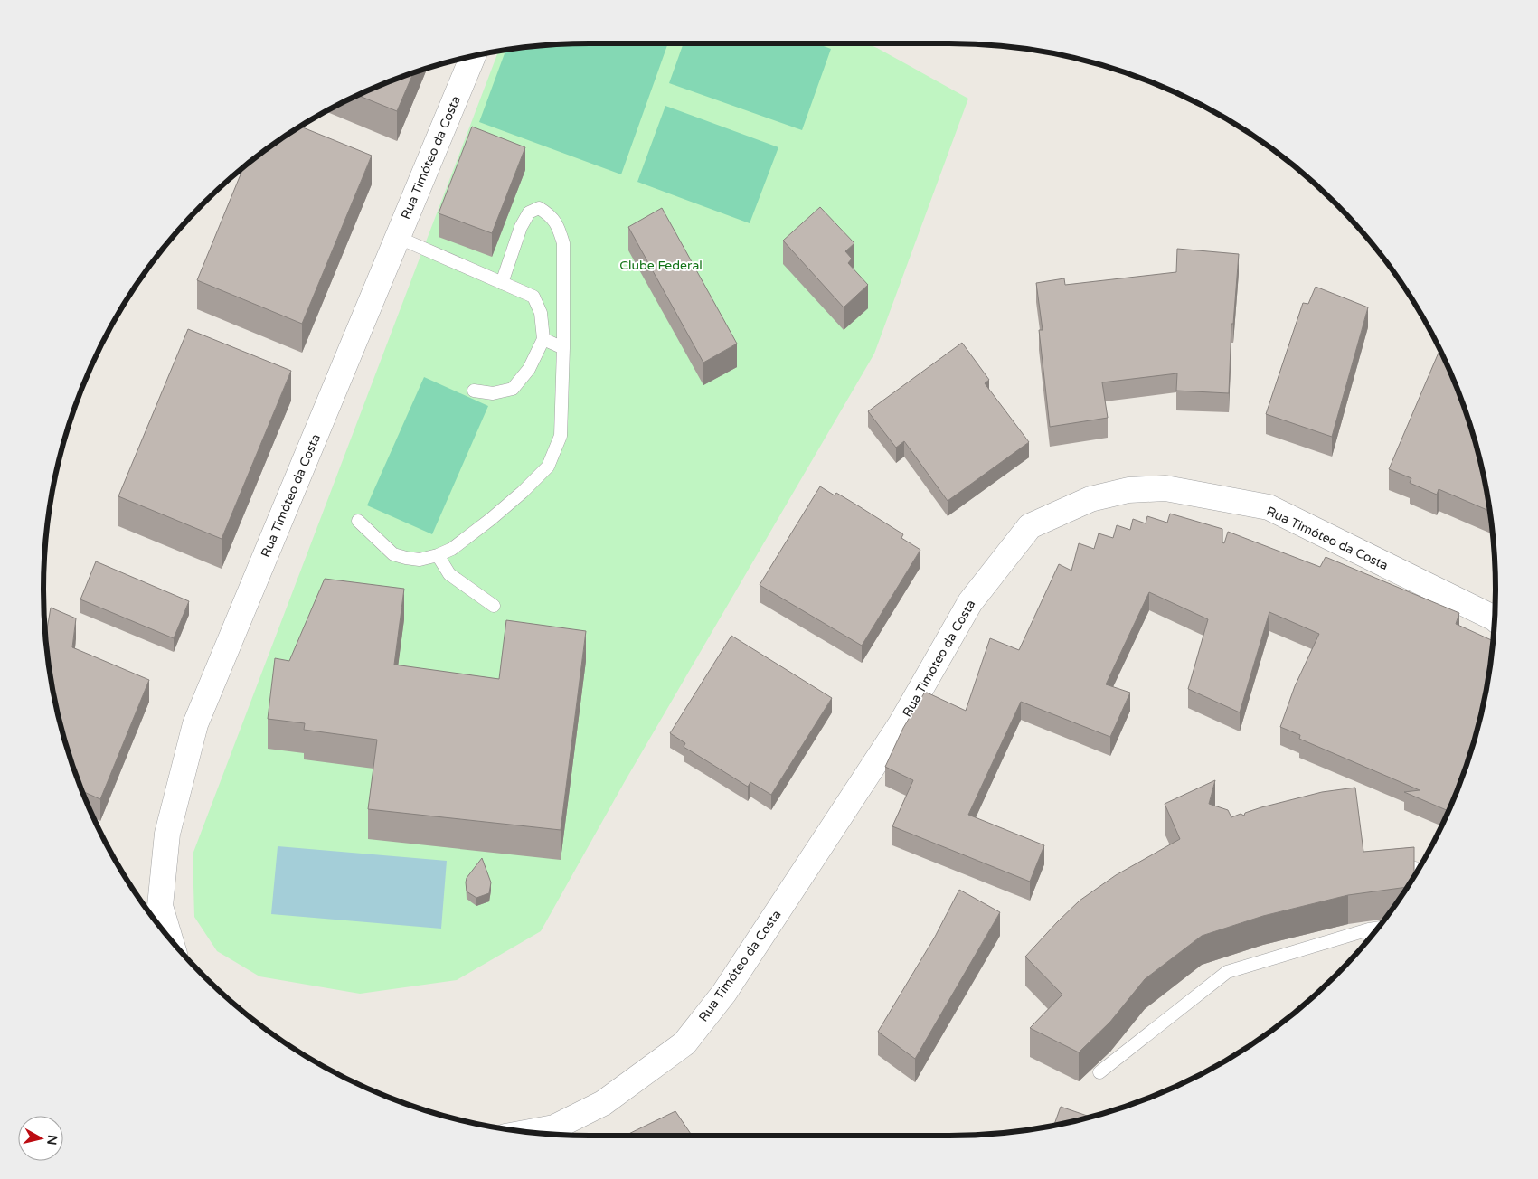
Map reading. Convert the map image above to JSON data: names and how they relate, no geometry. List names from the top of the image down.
{
  "streets": {
    "street": ["Rua Timóteo da Costa"]
  },
  "parks": ["Clube Federal"],
  "north": "right"
}
